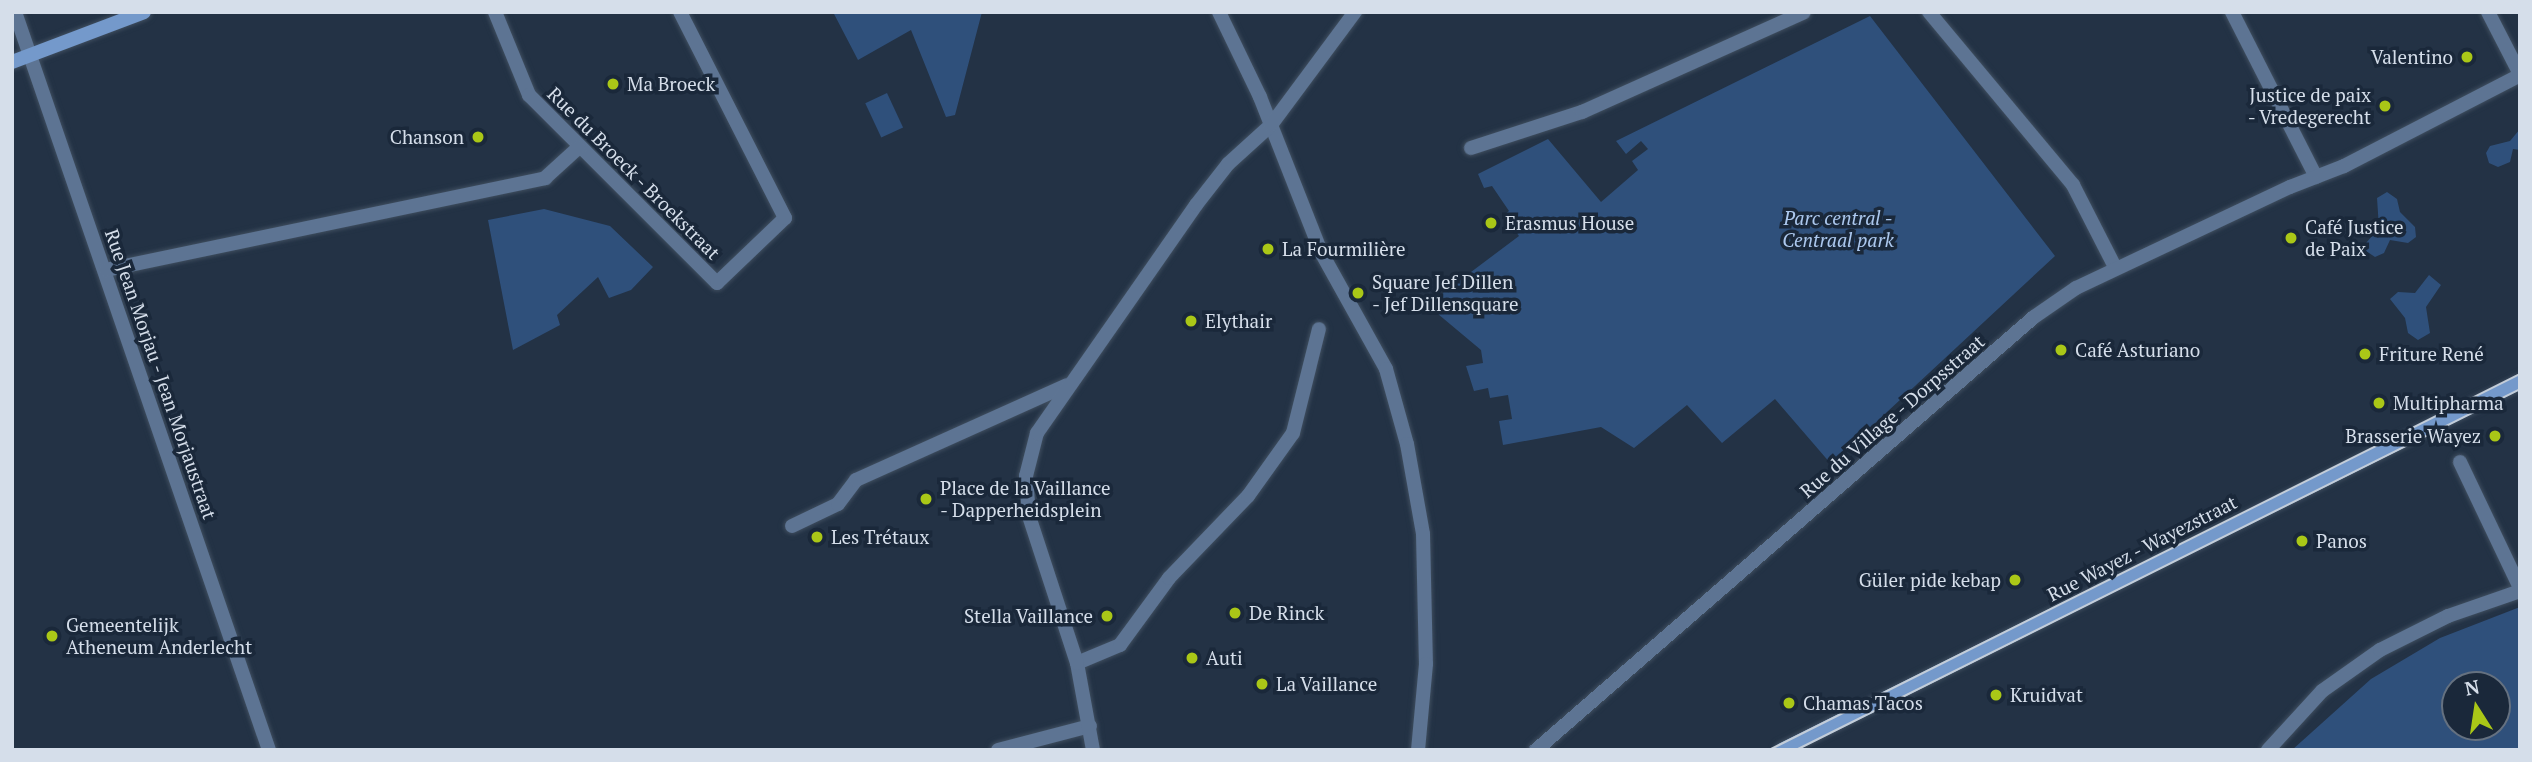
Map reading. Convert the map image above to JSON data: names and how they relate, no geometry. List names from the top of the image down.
{
  "streets": {
    "street": [
      "Rue du Broeck - Broekstraat",
      "Rue Jean Morjau - Jean Morjaustraat",
      "Rue du Village - Dorpsstraat",
      "Rue Wayez - Wayezstraat"
    ]
  },
  "parks": ["Parc central - Centraal park"],
  "places": [
    "Valentino",
    "Ma Broeck",
    "Justice de paix - Vredegerecht",
    "Chanson",
    "Erasmus House",
    "Café Justice de Paix",
    "La Fourmilière",
    "Square Jef Dillen - Jef Dillensquare",
    "Elythair",
    "Café Asturiano",
    "Friture René",
    "Multipharma",
    "Brasserie Wayez",
    "Place de la Vaillance - Dapperheidsplein",
    "Les Trétaux",
    "Panos",
    "Güler pide kebap",
    "De Rinck",
    "Stella Vaillance",
    "Gemeentelijk Atheneum Anderlecht",
    "Auti",
    "La Vaillance",
    "Kruidvat",
    "Chamas Tacos"
  ],
  "north": "top"
}
